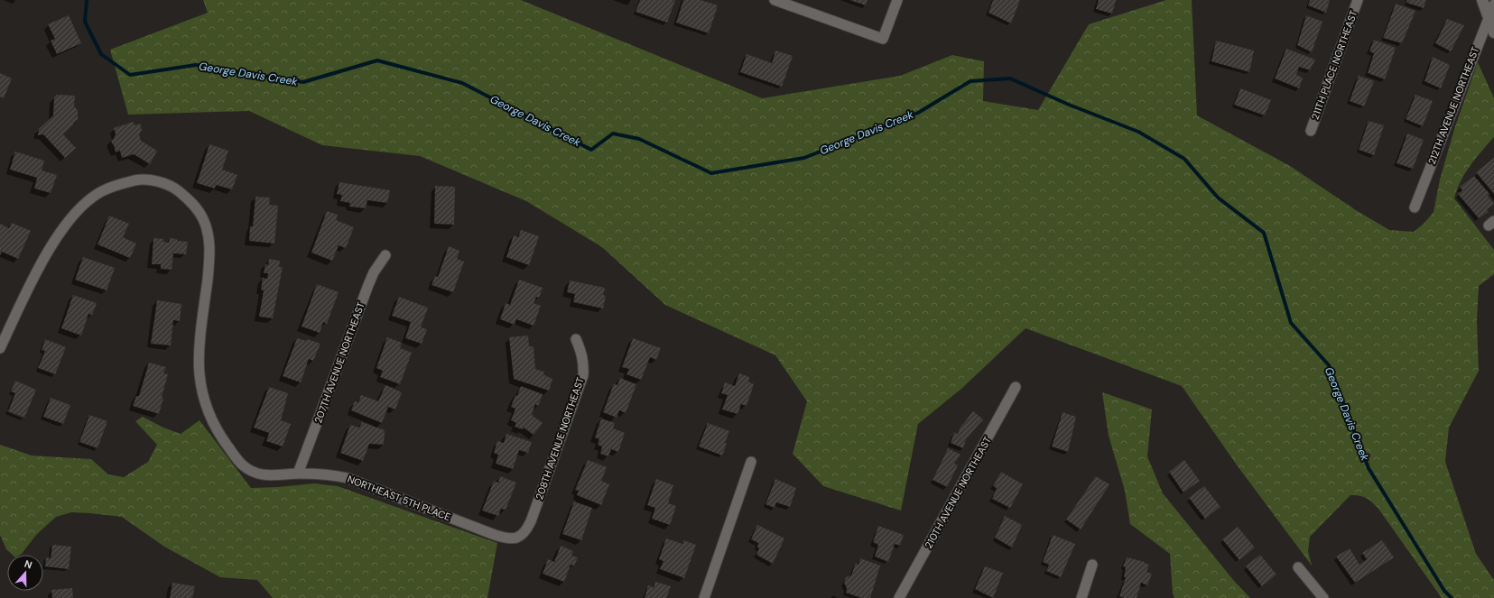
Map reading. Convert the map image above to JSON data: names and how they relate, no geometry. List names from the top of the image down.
{
  "streets": {
    "street": [
      "211TH PLACE NORTHEAST",
      "212TH AVENUE NORTHEAST",
      "207TH AVENUE NORTHEAST",
      "208TH AVENUE NORTHEAST",
      "210TH AVENUE NORTHEAST",
      "NORTHEAST 5TH PLACE"
    ]
  },
  "crossings": [
    ["207TH AVENUE NORTHEAST", "NORTHEAST 5TH PLACE"],
    ["208TH AVENUE NORTHEAST", "NORTHEAST 5TH PLACE"]
  ],
  "water": ["George Davis Creek"],
  "north": "top"
}
